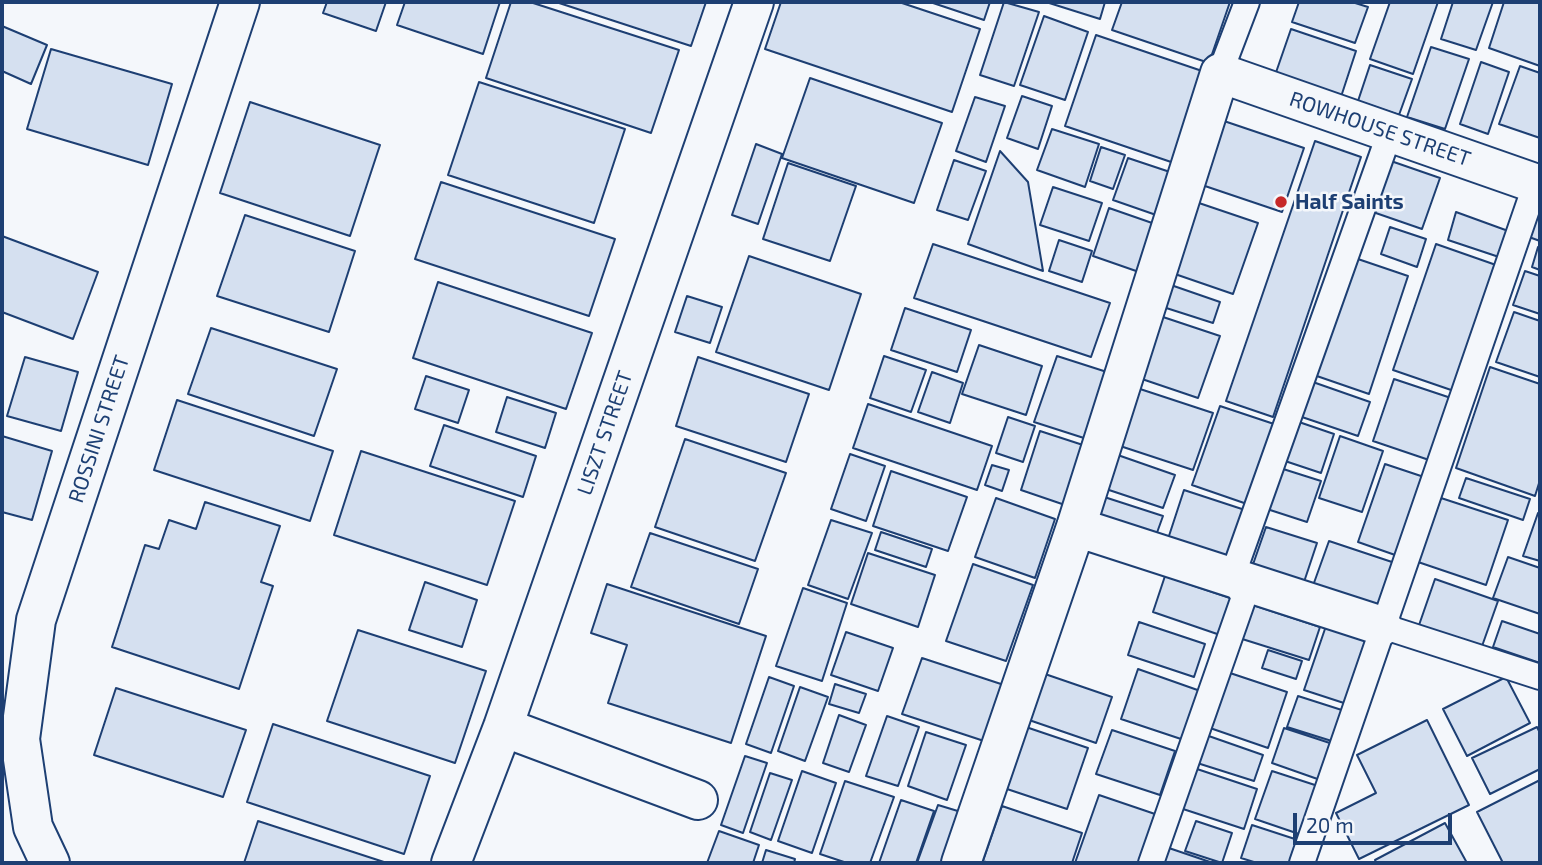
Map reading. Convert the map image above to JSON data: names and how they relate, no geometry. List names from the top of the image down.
{
  "streets": {
    "street": ["ROWHOUSE STREET", "ROSSINI STREET", "LISZT STREET"]
  },
  "places": ["Half Saints"],
  "scale_bar": "20 m"
}
